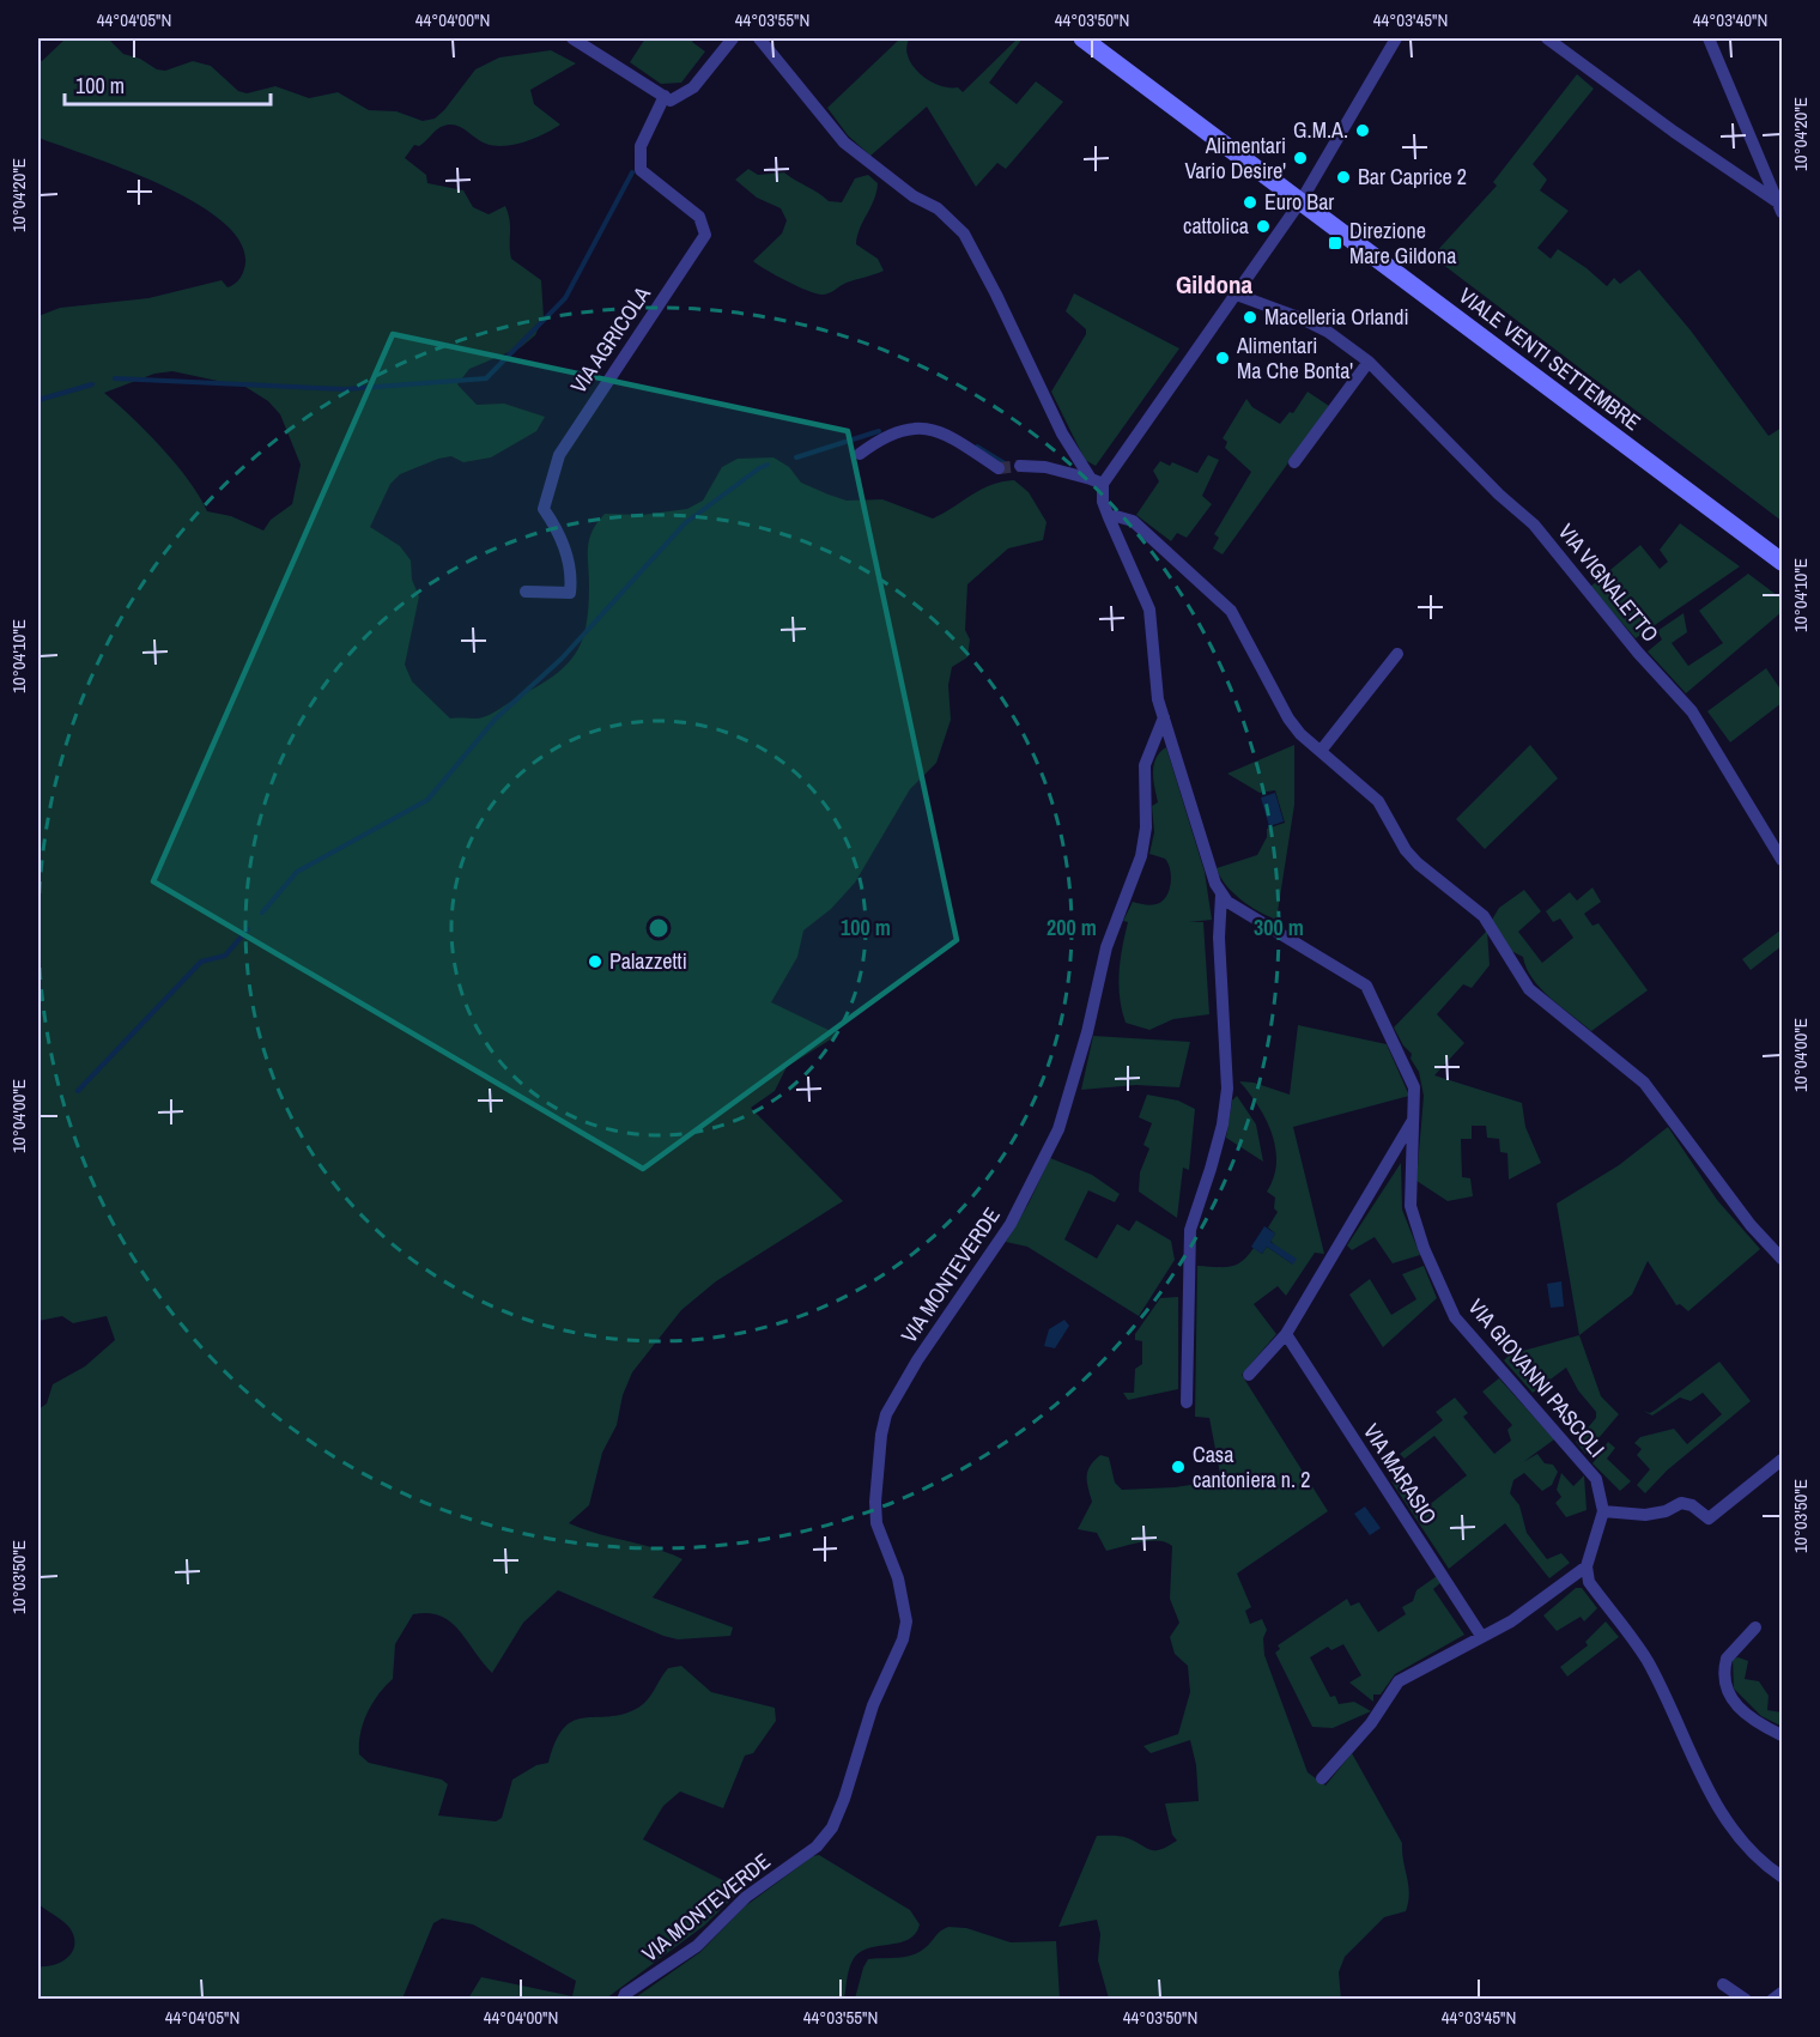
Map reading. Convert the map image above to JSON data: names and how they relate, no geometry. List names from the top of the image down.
{
  "streets": {
    "main road": ["VIALE VENTI SETTEMBRE"],
    "street": [
      "VIA AGRICOLA",
      "VIA VIGNALETTO",
      "VIA MONTEVERDE",
      "VIA GIOVANNI PASCOLI",
      "VIA MARASIO"
    ]
  },
  "districts": ["Gildona"],
  "places": {
    "other": [
      "G.M.A.",
      "Alimentari Vario Desire'",
      "Bar Caprice 2",
      "Euro Bar",
      "cattolica",
      "Macelleria Orlandi",
      "Alimentari Ma Che Bonta'",
      "Palazzetti",
      "Casa cantoniera n. 2"
    ],
    "transit": ["Direzione Mare Gildona"]
  },
  "scale_bar": "100 m",
  "coordinates": [
    "44°04'05\"N",
    "44°04'00\"N",
    "44°03'55\"N",
    "44°03'50\"N",
    "44°03'45\"N",
    "44°03'40\"N",
    "10°04'20\"E",
    "10°04'10\"E",
    "10°04'00\"E",
    "10°03'50\"E"
  ],
  "rings": ["100 m", "200 m", "300 m"]
}
